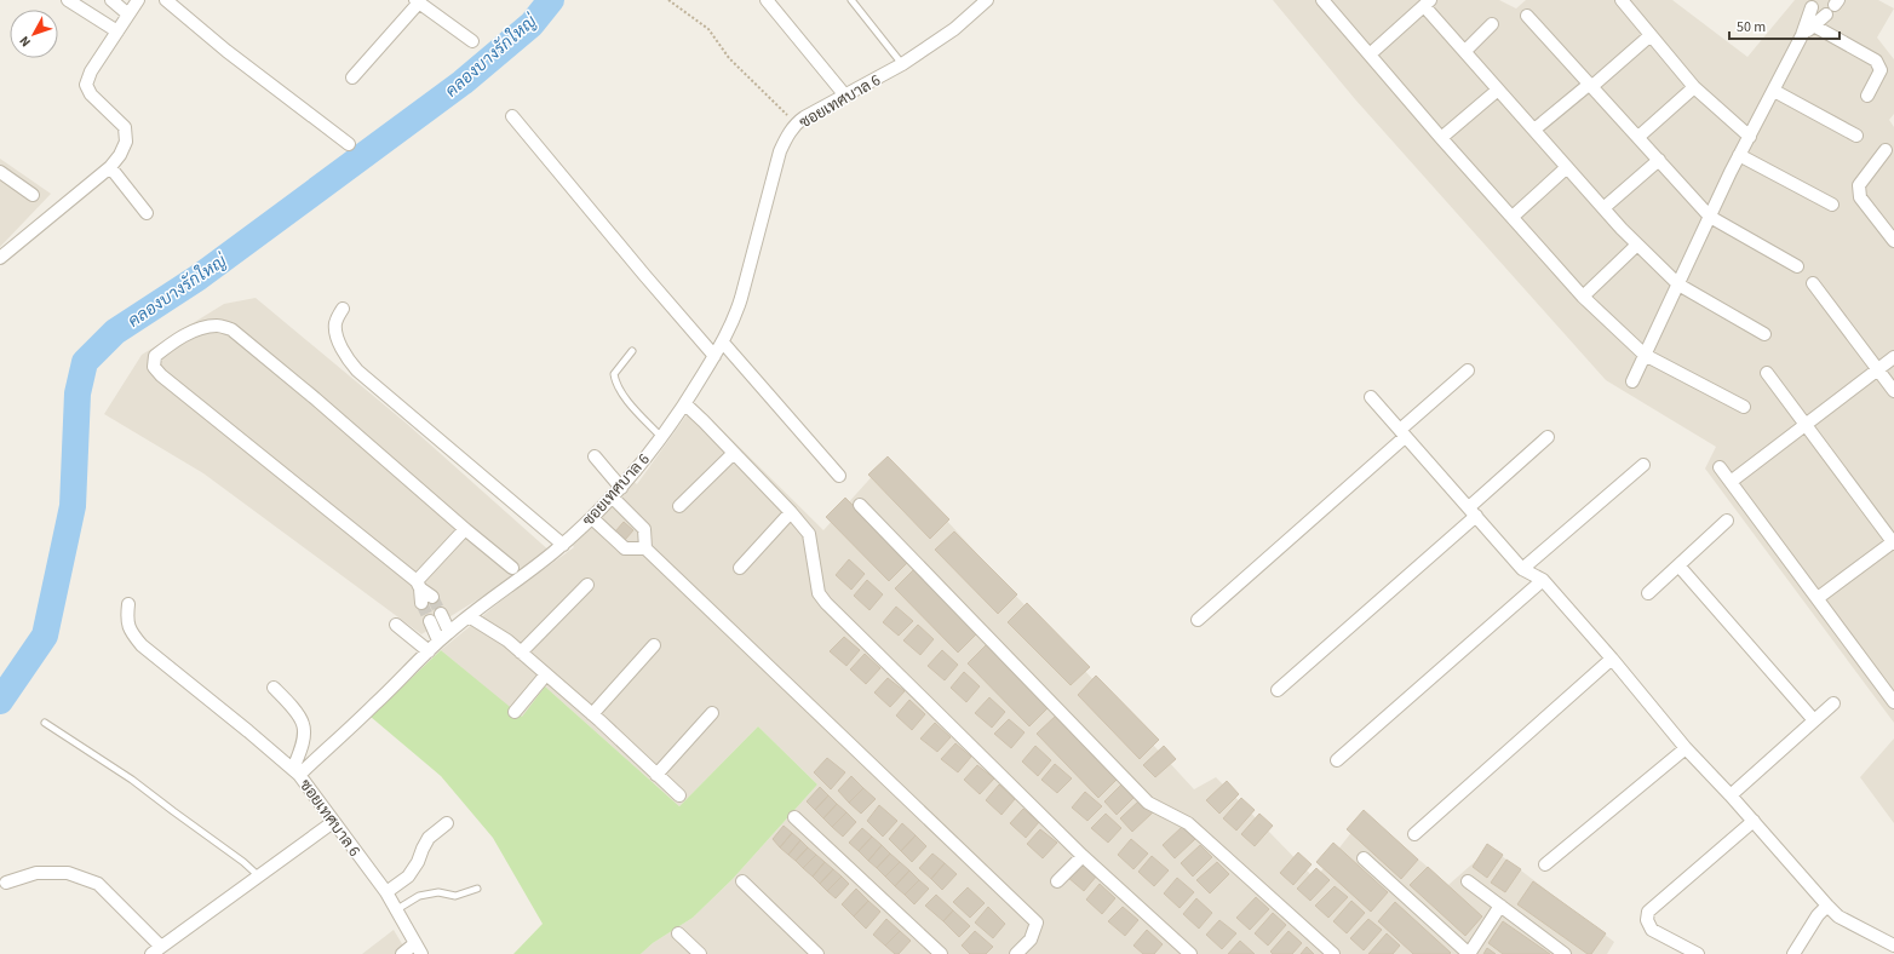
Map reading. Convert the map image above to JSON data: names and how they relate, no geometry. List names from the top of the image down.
{
  "streets": {
    "street": ["ซอยเทศบาล 6"]
  },
  "water": ["คลองบางรักใหญ่"],
  "scale_bar": "50 m",
  "north": "bottom left"
}
